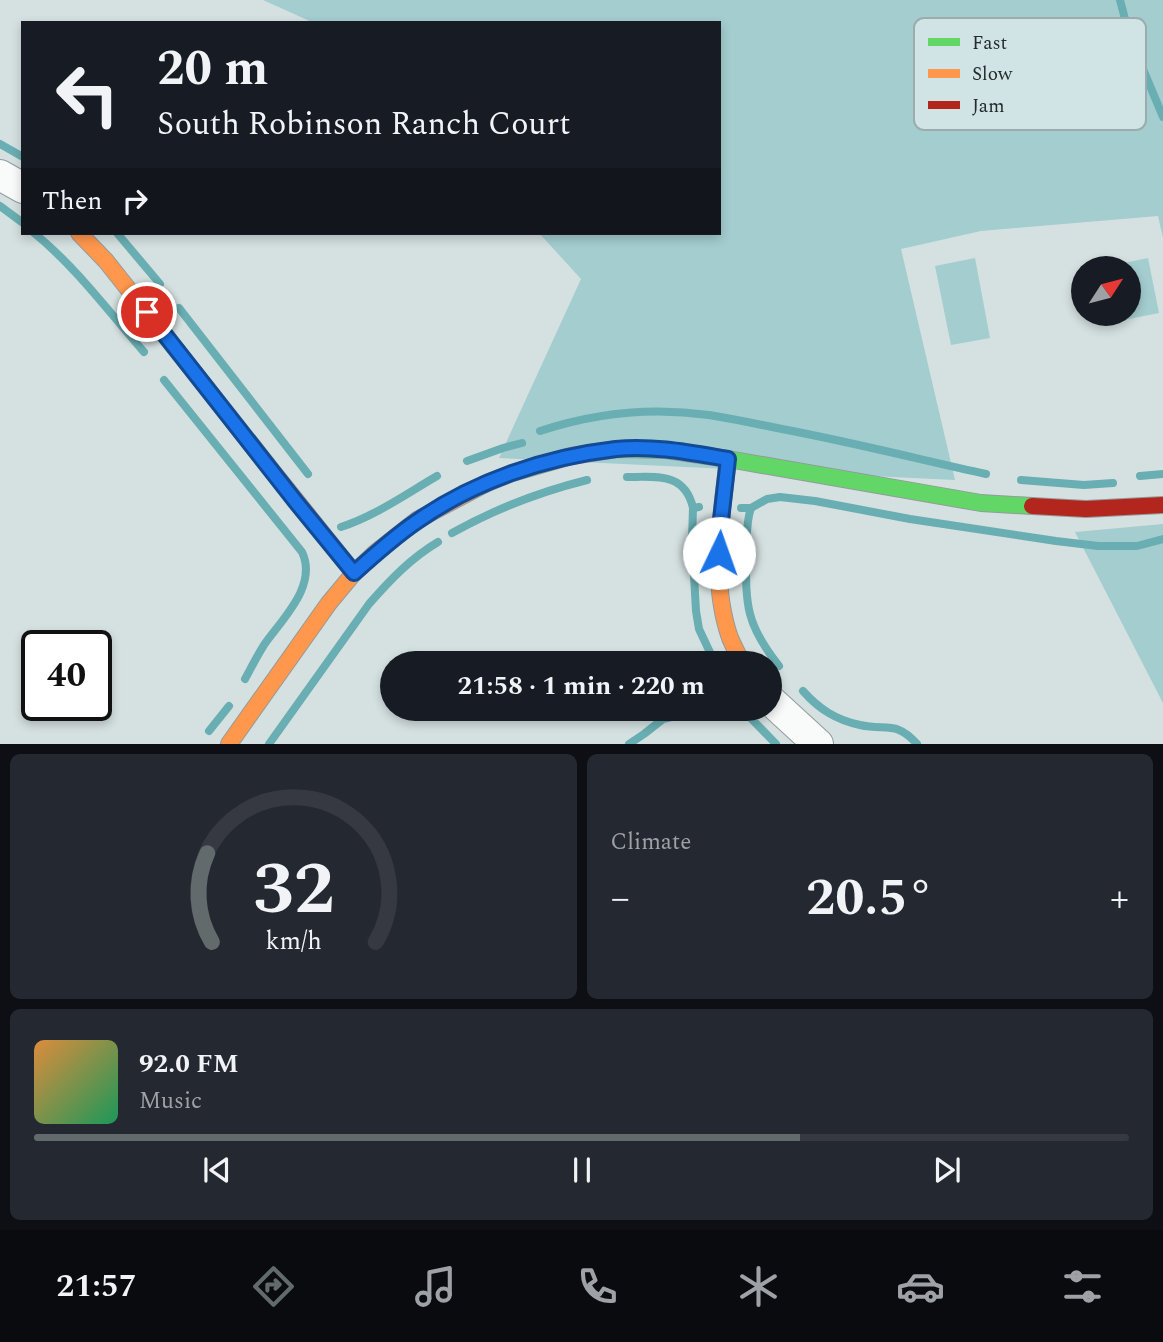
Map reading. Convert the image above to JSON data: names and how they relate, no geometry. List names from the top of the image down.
{
  "legend": ["Fast", "Slow", "Jam"],
  "north": "top right",
  "page": {
    "turn": ["20 m", "South Robinson Ranch Court"],
    "then": "Then",
    "limit": "40",
    "trip": "21:58 · 1 min · 220 m",
    "tile": "Climate",
    "heat": ["−", "20.5°", "+"],
    "song": ["92.0 FM", "Music"],
    "tabs": "21:57",
    "gauge": ["32", "km/h"]
  }
}
